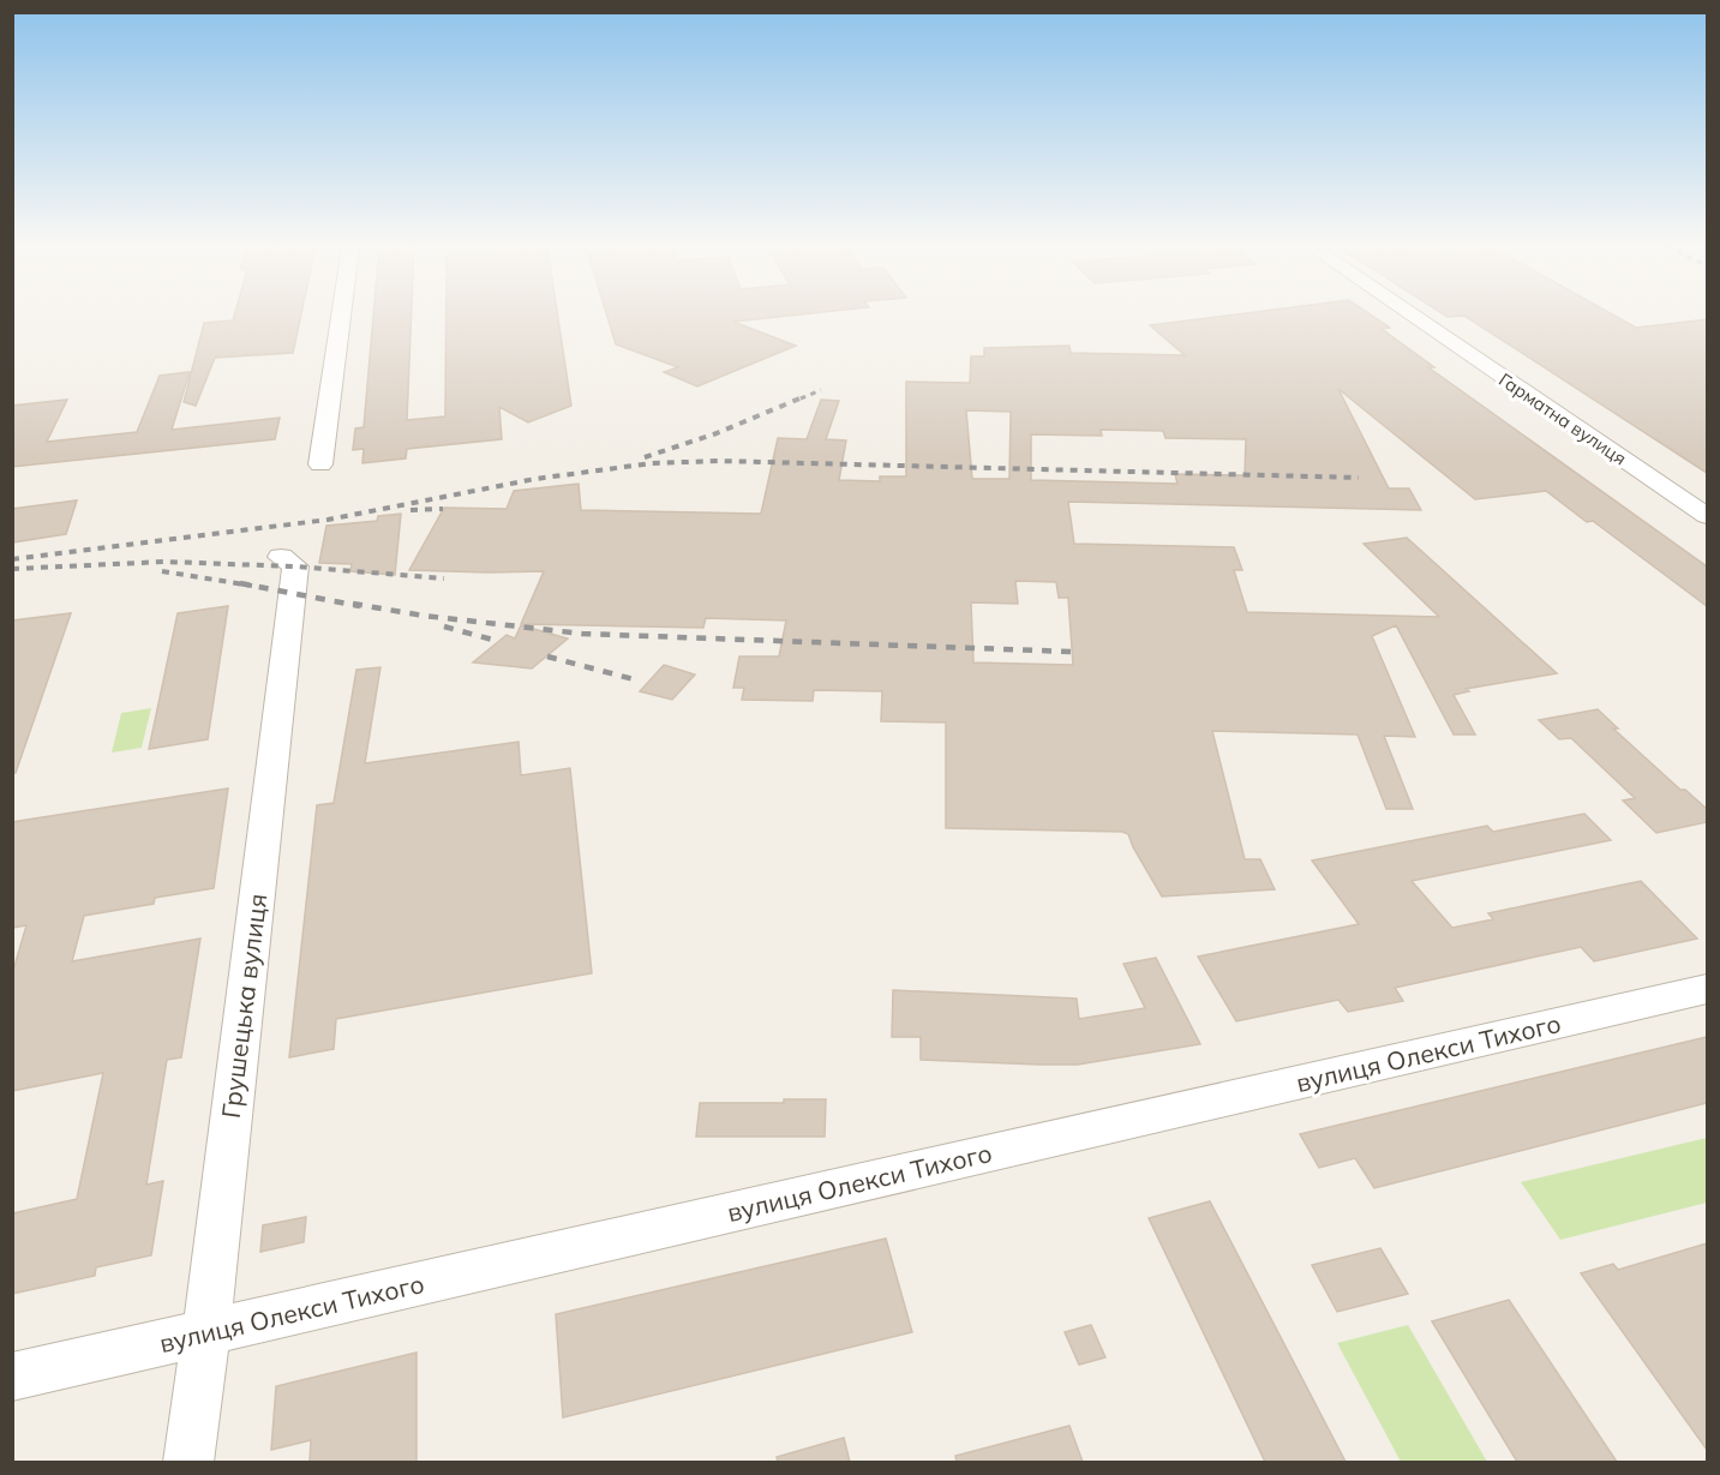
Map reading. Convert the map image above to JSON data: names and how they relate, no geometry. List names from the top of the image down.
{
  "streets": {
    "street": ["Гарматна вулиця", "Грушецька вулиця", "вулиця Олекси Тихого"]
  },
  "crossings": [
    ["Грушецька вулиця", "вулиця Олекси Тихого"]
  ]
}
